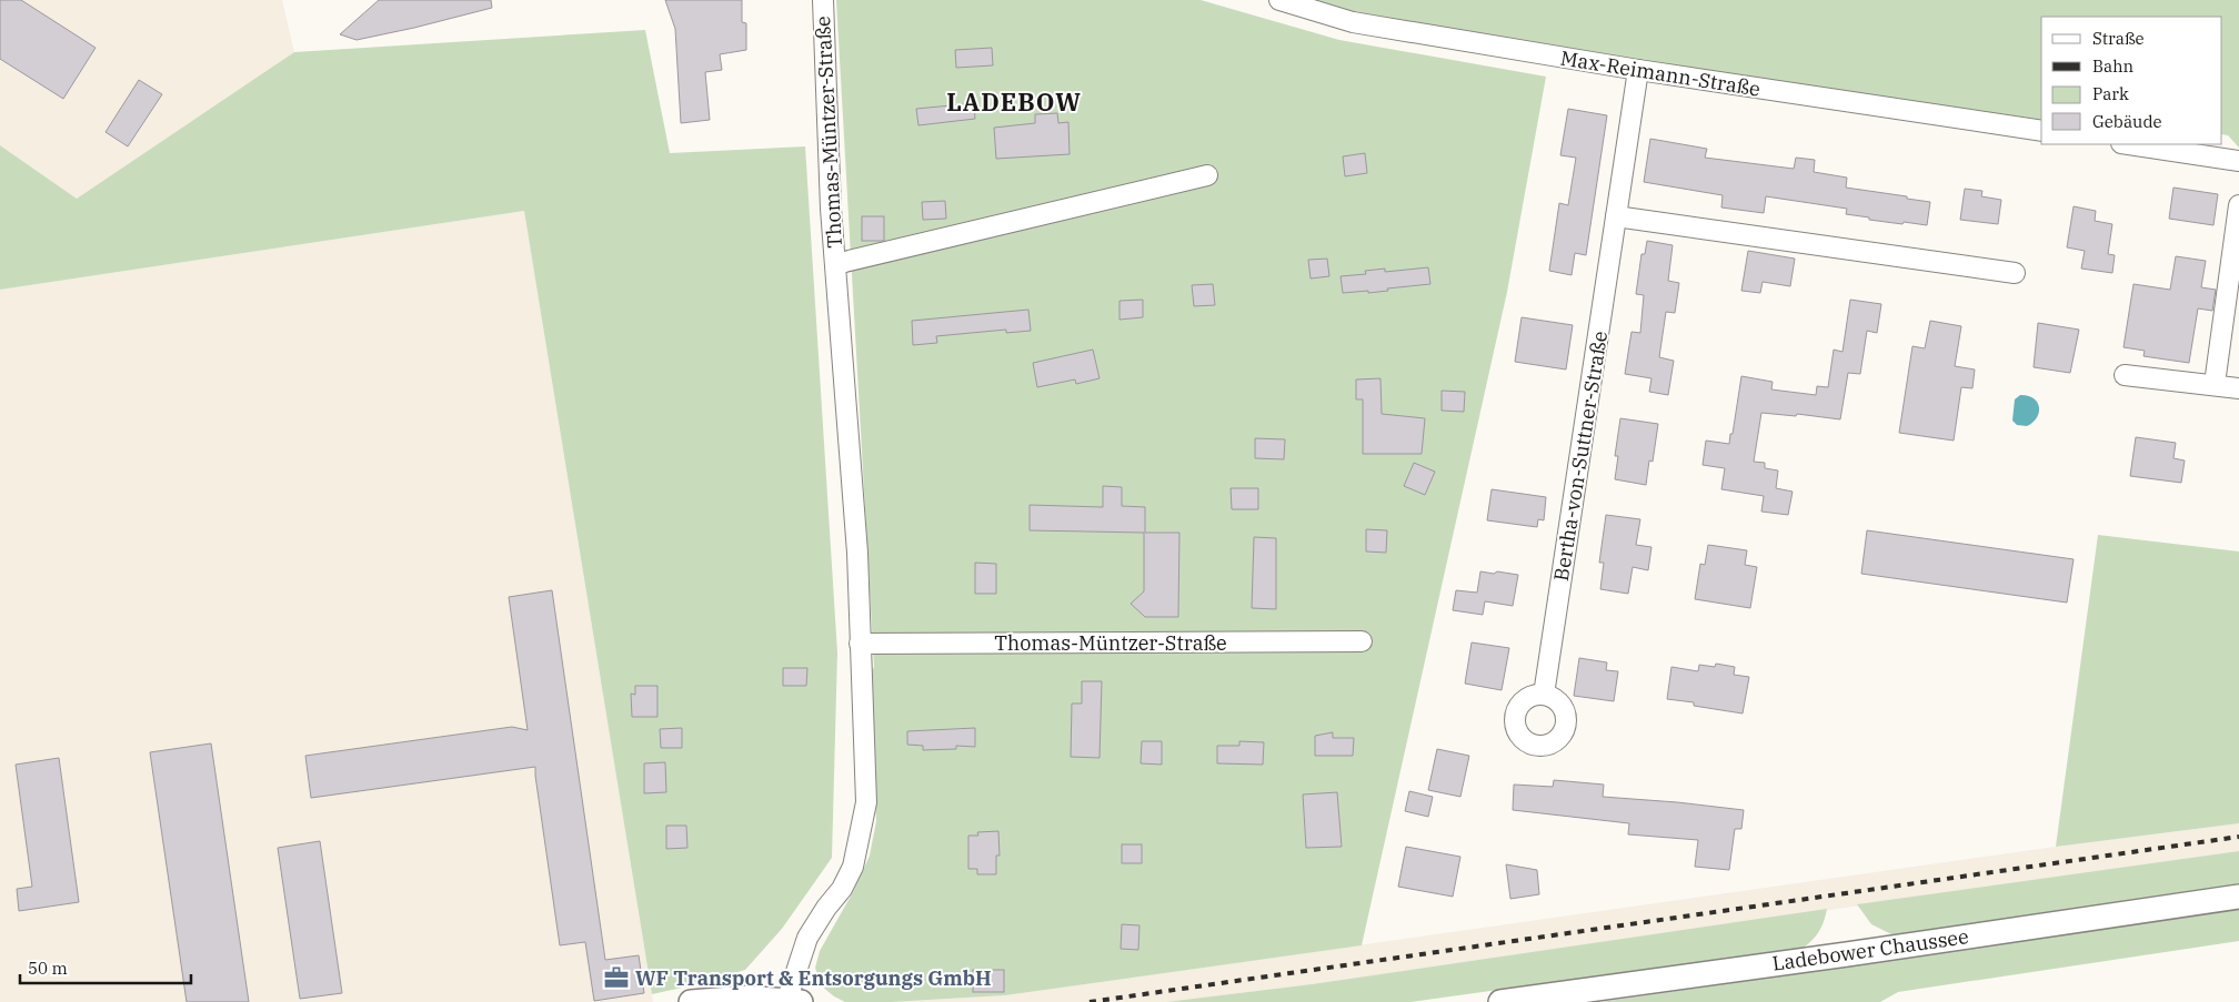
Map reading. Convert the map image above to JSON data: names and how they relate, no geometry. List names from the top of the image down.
{
  "streets": {
    "street": [
      "Max-Reimann-Straße",
      "Thomas-Müntzer-Straße",
      "Bertha-von-Suttner-Straße",
      "Ladebower Chaussee"
    ]
  },
  "crossings": [
    ["Max-Reimann-Straße", "Bertha-von-Suttner-Straße"]
  ],
  "districts": ["LADEBOW"],
  "places": {
    "office": ["WF Transport & Entsorgungs GmbH"]
  },
  "legend": [
    "Straße",
    "Bahn",
    "Park",
    "Gebäude"
  ],
  "scale_bar": "50 m"
}
